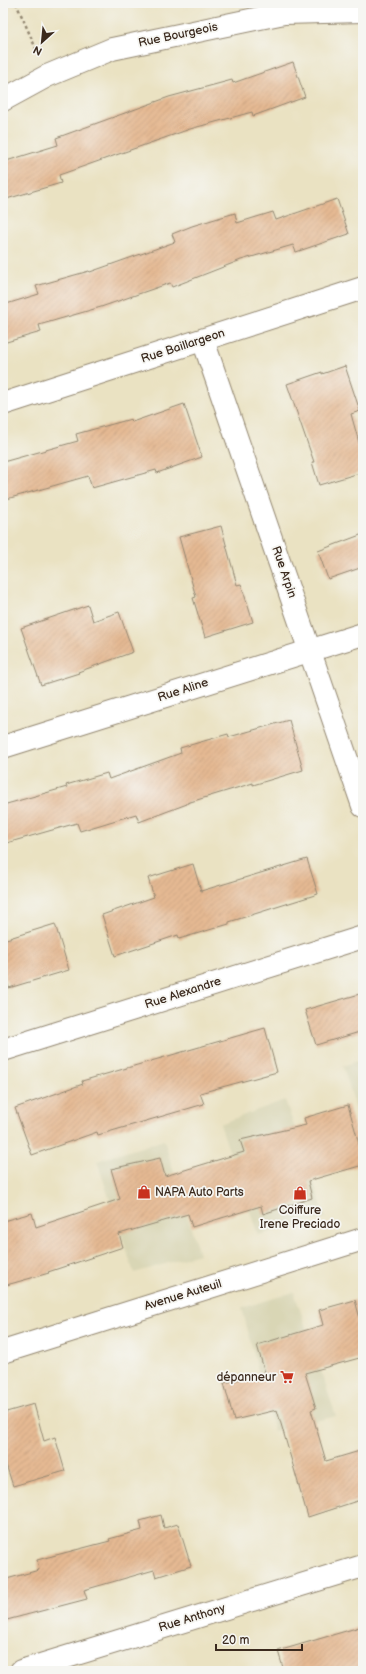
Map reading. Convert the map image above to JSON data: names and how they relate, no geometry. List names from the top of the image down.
{
  "streets": {
    "street": [
      "Rue Bourgeois",
      "Rue Baillargeon",
      "Rue Arpin",
      "Rue Aline",
      "Rue Alexandre",
      "Avenue Auteuil",
      "Rue Anthony"
    ]
  },
  "crossings": [
    ["Rue Baillargeon", "Rue Arpin"],
    ["Rue Arpin", "Rue Aline"]
  ],
  "places": {
    "shop": ["NAPA Auto Parts", "Coiffure Irene Preciado"],
    "supermarket": ["dépanneur"]
  },
  "scale_bar": "20 m",
  "north": "bottom left"
}
